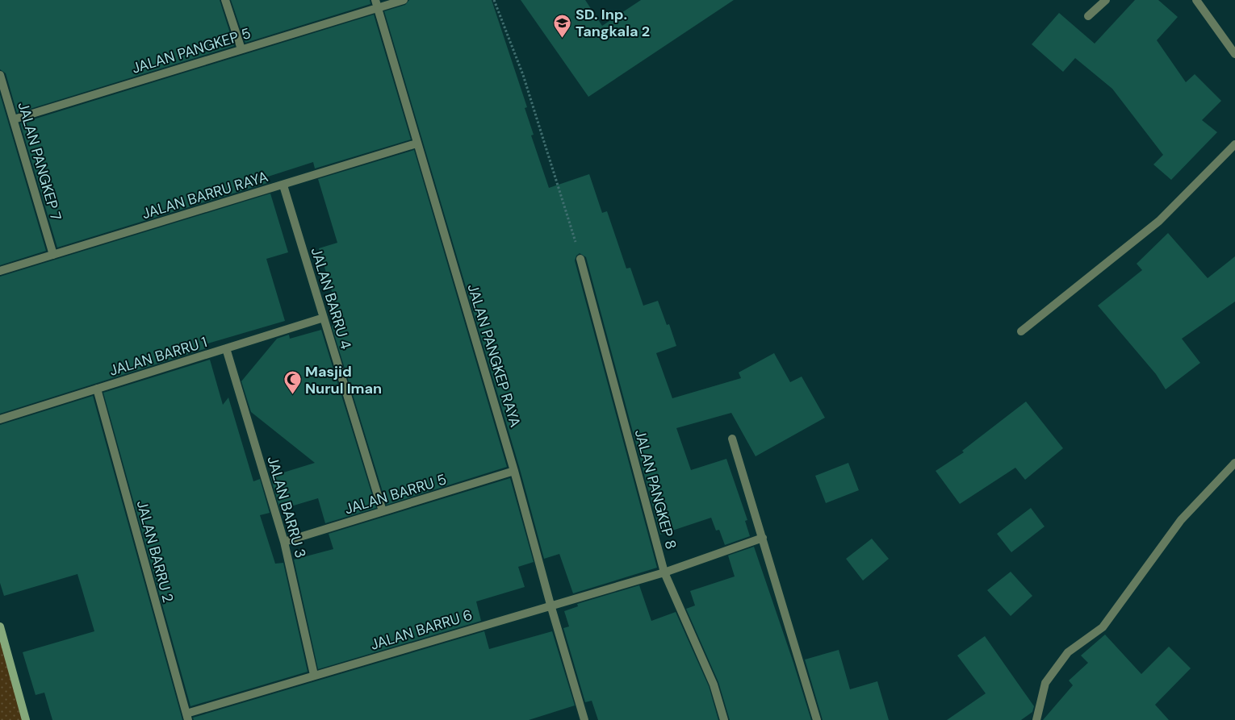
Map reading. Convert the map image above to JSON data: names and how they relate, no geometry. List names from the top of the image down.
{
  "streets": {
    "street": [
      "JALAN PANGKEP 5",
      "JALAN PANGKEP 7",
      "JALAN BARRU RAYA",
      "JALAN BARRU 4",
      "JALAN PANGKEP RAYA",
      "JALAN BARRU 1",
      "JALAN PANGKEP 8",
      "JALAN BARRU 5",
      "JALAN BARRU 3",
      "JALAN BARRU 2",
      "JALAN BARRU 6"
    ]
  },
  "crossings": [
    ["JALAN PANGKEP 5", "JALAN PANGKEP 7"],
    ["JALAN PANGKEP 5", "JALAN PANGKEP RAYA"],
    ["JALAN PANGKEP 7", "JALAN BARRU RAYA"],
    ["JALAN BARRU RAYA", "JALAN BARRU 4"],
    ["JALAN BARRU RAYA", "JALAN PANGKEP RAYA"],
    ["JALAN BARRU 4", "JALAN BARRU 1"],
    ["JALAN BARRU 4", "JALAN BARRU 5"],
    ["JALAN PANGKEP RAYA", "JALAN BARRU 5"],
    ["JALAN PANGKEP RAYA", "JALAN BARRU 6"],
    ["JALAN BARRU 1", "JALAN BARRU 3"],
    ["JALAN BARRU 1", "JALAN BARRU 2"],
    ["JALAN PANGKEP 8", "JALAN BARRU 6"],
    ["JALAN BARRU 5", "JALAN BARRU 3"],
    ["JALAN BARRU 3", "JALAN BARRU 6"],
    ["JALAN BARRU 2", "JALAN BARRU 6"]
  ],
  "places": {
    "school or university": ["SD. Inp. Tangkala 2"],
    "mosque": ["Masjid Nurul Iman"]
  }
}
